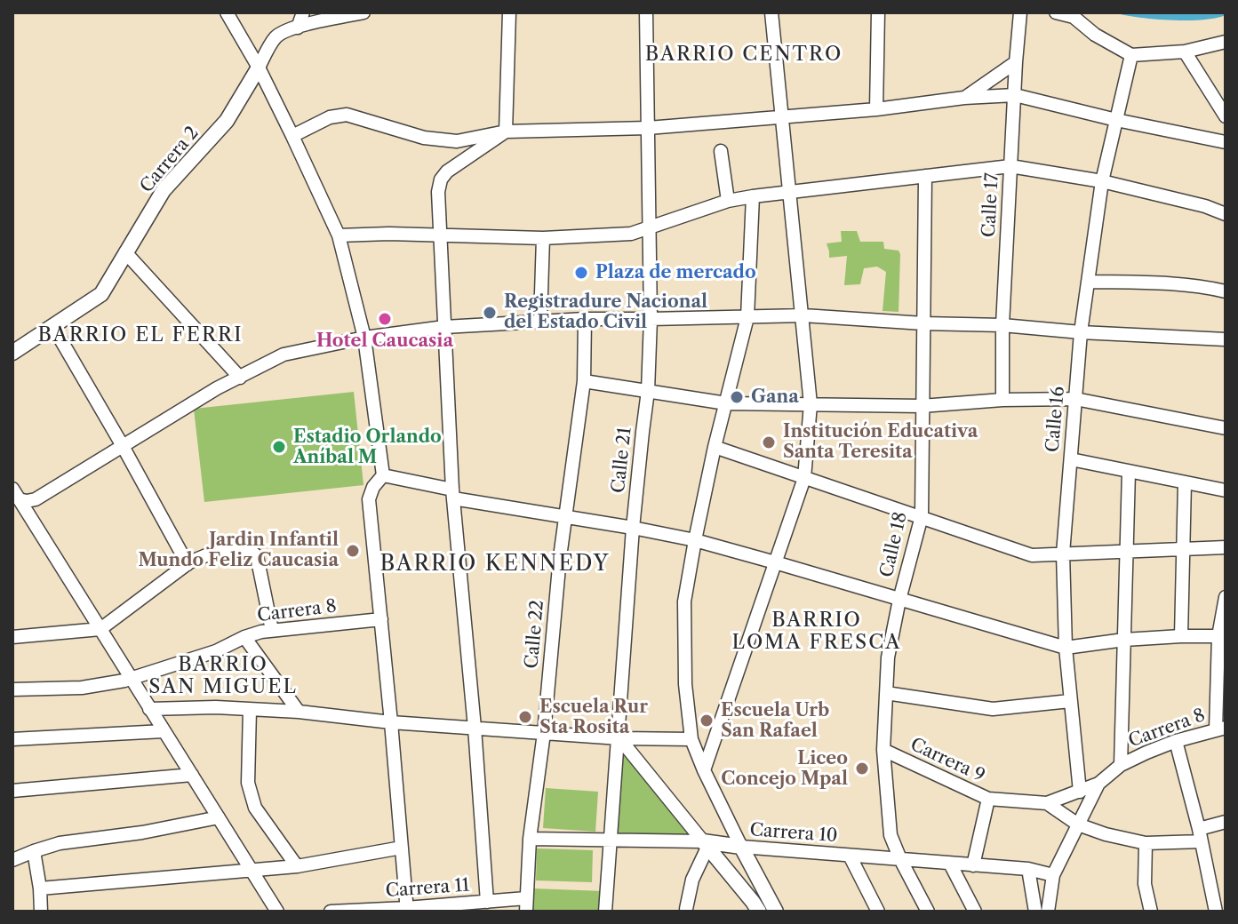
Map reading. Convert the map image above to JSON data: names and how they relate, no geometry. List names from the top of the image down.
{
  "streets": {
    "street": [
      "Carrera 2",
      "Calle 17",
      "Calle 16",
      "Calle 21",
      "Calle 18",
      "Carrera 8",
      "Calle 22",
      "Carrera 9",
      "Carrera 10",
      "Carrera 11"
    ]
  },
  "crossings": [
    ["Calle 21", "Carrera 10"],
    ["Calle 18", "Carrera 9"],
    ["Calle 18", "Carrera 10"],
    ["Calle 22", "Carrera 10"],
    ["Calle 22", "Carrera 11"]
  ],
  "districts": [
    "BARRIO CENTRO",
    "BARRIO EL FERRI",
    "BARRIO KENNEDY",
    "BARRIO LOMA FRESCA",
    "BARRIO SAN MIGUEL"
  ],
  "places": [
    "Plaza de mercado",
    "Registradure Nacional del Estado Civil",
    "Hotel Caucasia",
    "Gana",
    "Institución Educativa Santa Teresita",
    "Estadio Orlando Aníbal M",
    "Jardin Infantil Mundo Feliz Caucasia",
    "Escuela Rur Sta Rosita",
    "Escuela Urb San Rafael",
    "Liceo Concejo Mpal"
  ]
}
